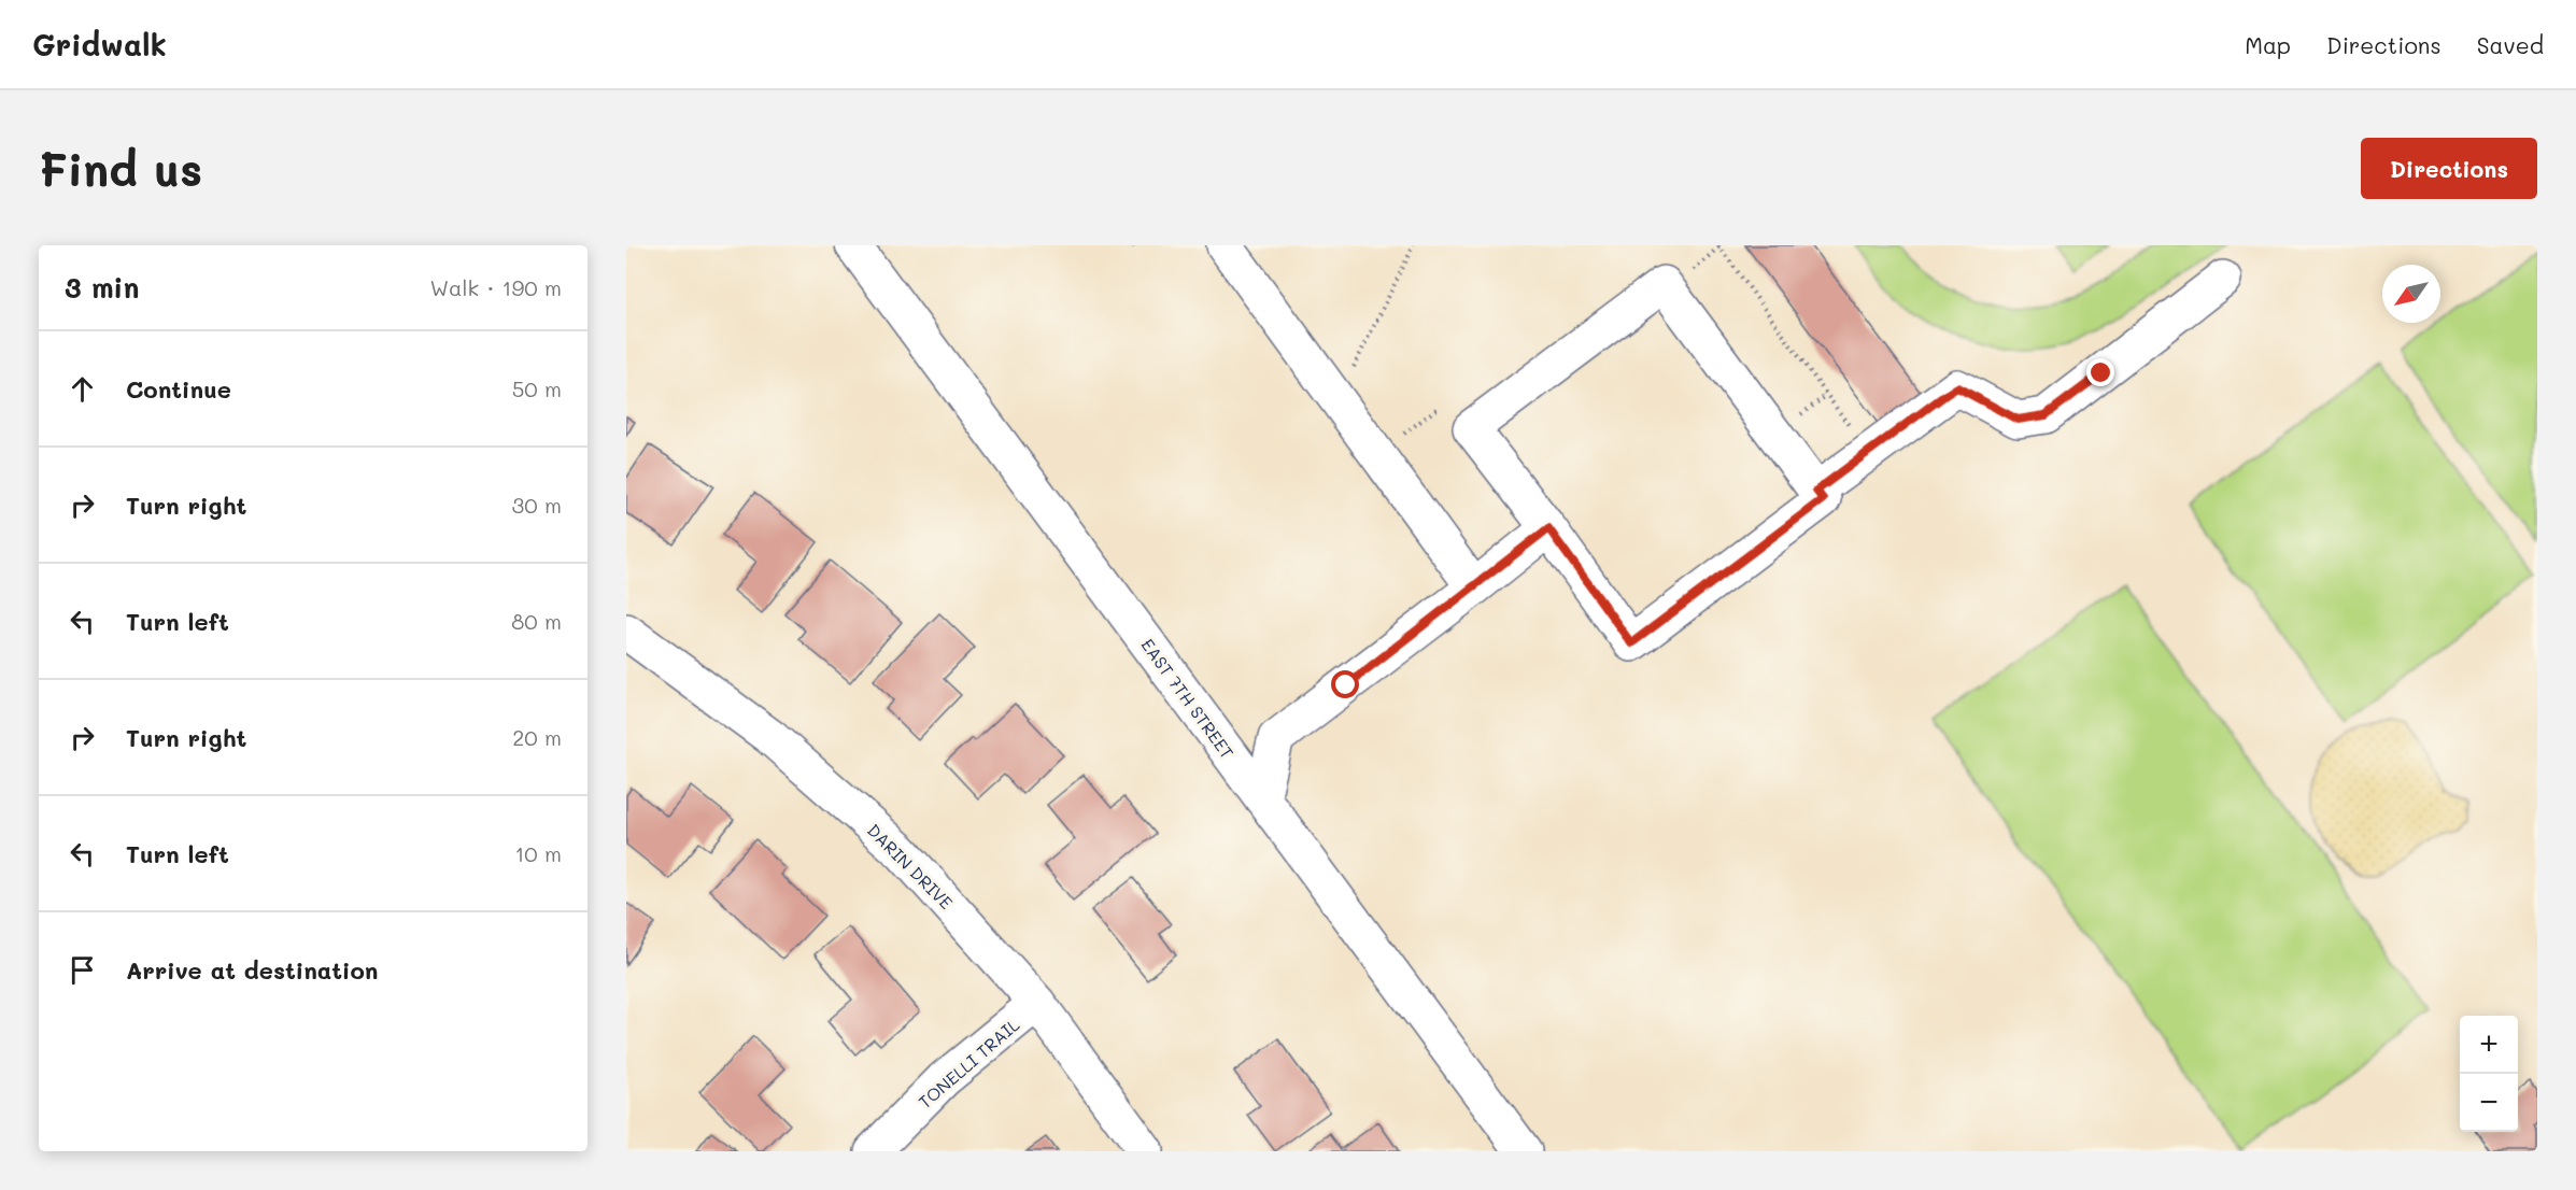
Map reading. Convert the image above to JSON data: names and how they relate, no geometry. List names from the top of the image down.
{
  "streets": {
    "street": ["EAST 7TH STREET", "DARIN DRIVE", "TONELLI TRAIL"]
  },
  "crossings": [
    ["DARIN DRIVE", "TONELLI TRAIL"]
  ],
  "north": "bottom left",
  "page": {
    "header": "Gridwalk",
    "nav": ["Map", "Directions", "Saved"],
    "buttons": "Directions",
    "title": "Find us",
    "heading": ["3 min", "Walk · 190 m"],
    "list": [
      ["Continue", "50 m"],
      ["Turn right", "30 m"],
      ["Turn left", "80 m"],
      ["Turn right", "20 m"],
      ["Turn left", "10 m"],
      "Arrive at destination"
    ],
    "map_buttons": ["+", "−"]
  }
}
